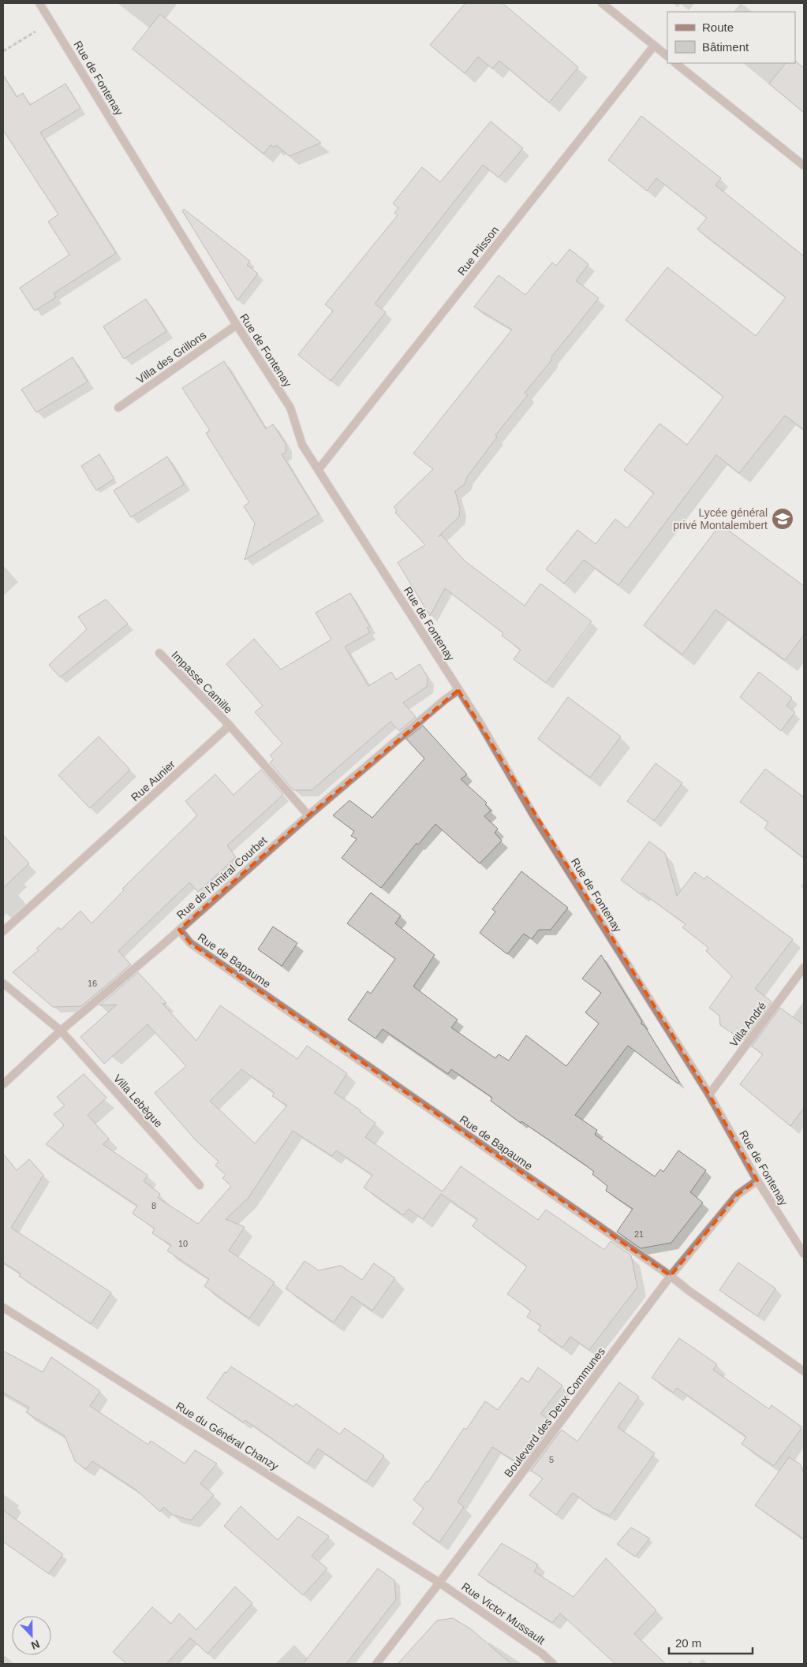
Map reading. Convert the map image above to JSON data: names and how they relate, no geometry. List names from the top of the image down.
{
  "streets": {
    "street": [
      "Rue de Fontenay",
      "Rue Plisson",
      "Villa des Grillons",
      "Impasse Camille",
      "Rue Aunier",
      "Rue de l'Amiral Courbet",
      "Rue de Bapaume",
      "Villa André",
      "Villa Lebègue",
      "Boulevard des Deux Communes",
      "Rue du Général Chanzy",
      "Rue Victor Mussault"
    ]
  },
  "crossings": [
    ["Rue de Fontenay", "Rue Plisson"],
    ["Rue de Fontenay", "Villa des Grillons"],
    ["Rue de Fontenay", "Rue de l'Amiral Courbet"],
    ["Rue de Fontenay", "Villa André"],
    ["Rue de Fontenay", "Boulevard des Deux Communes"],
    ["Impasse Camille", "Rue Aunier"],
    ["Rue de l'Amiral Courbet", "Rue de Bapaume"],
    ["Rue de l'Amiral Courbet", "Villa Lebègue"],
    ["Rue de Bapaume", "Boulevard des Deux Communes"],
    ["Boulevard des Deux Communes", "Rue du Général Chanzy"],
    ["Boulevard des Deux Communes", "Rue Victor Mussault"],
    ["Rue du Général Chanzy", "Rue Victor Mussault"]
  ],
  "places": {
    "school or university": ["Lycée général privé Montalembert"]
  },
  "house_numbers": [
    "16",
    "8",
    "21",
    "10",
    "5"
  ],
  "legend": ["Route", "Bâtiment"],
  "scale_bar": "20 m",
  "north": "bottom"
}
